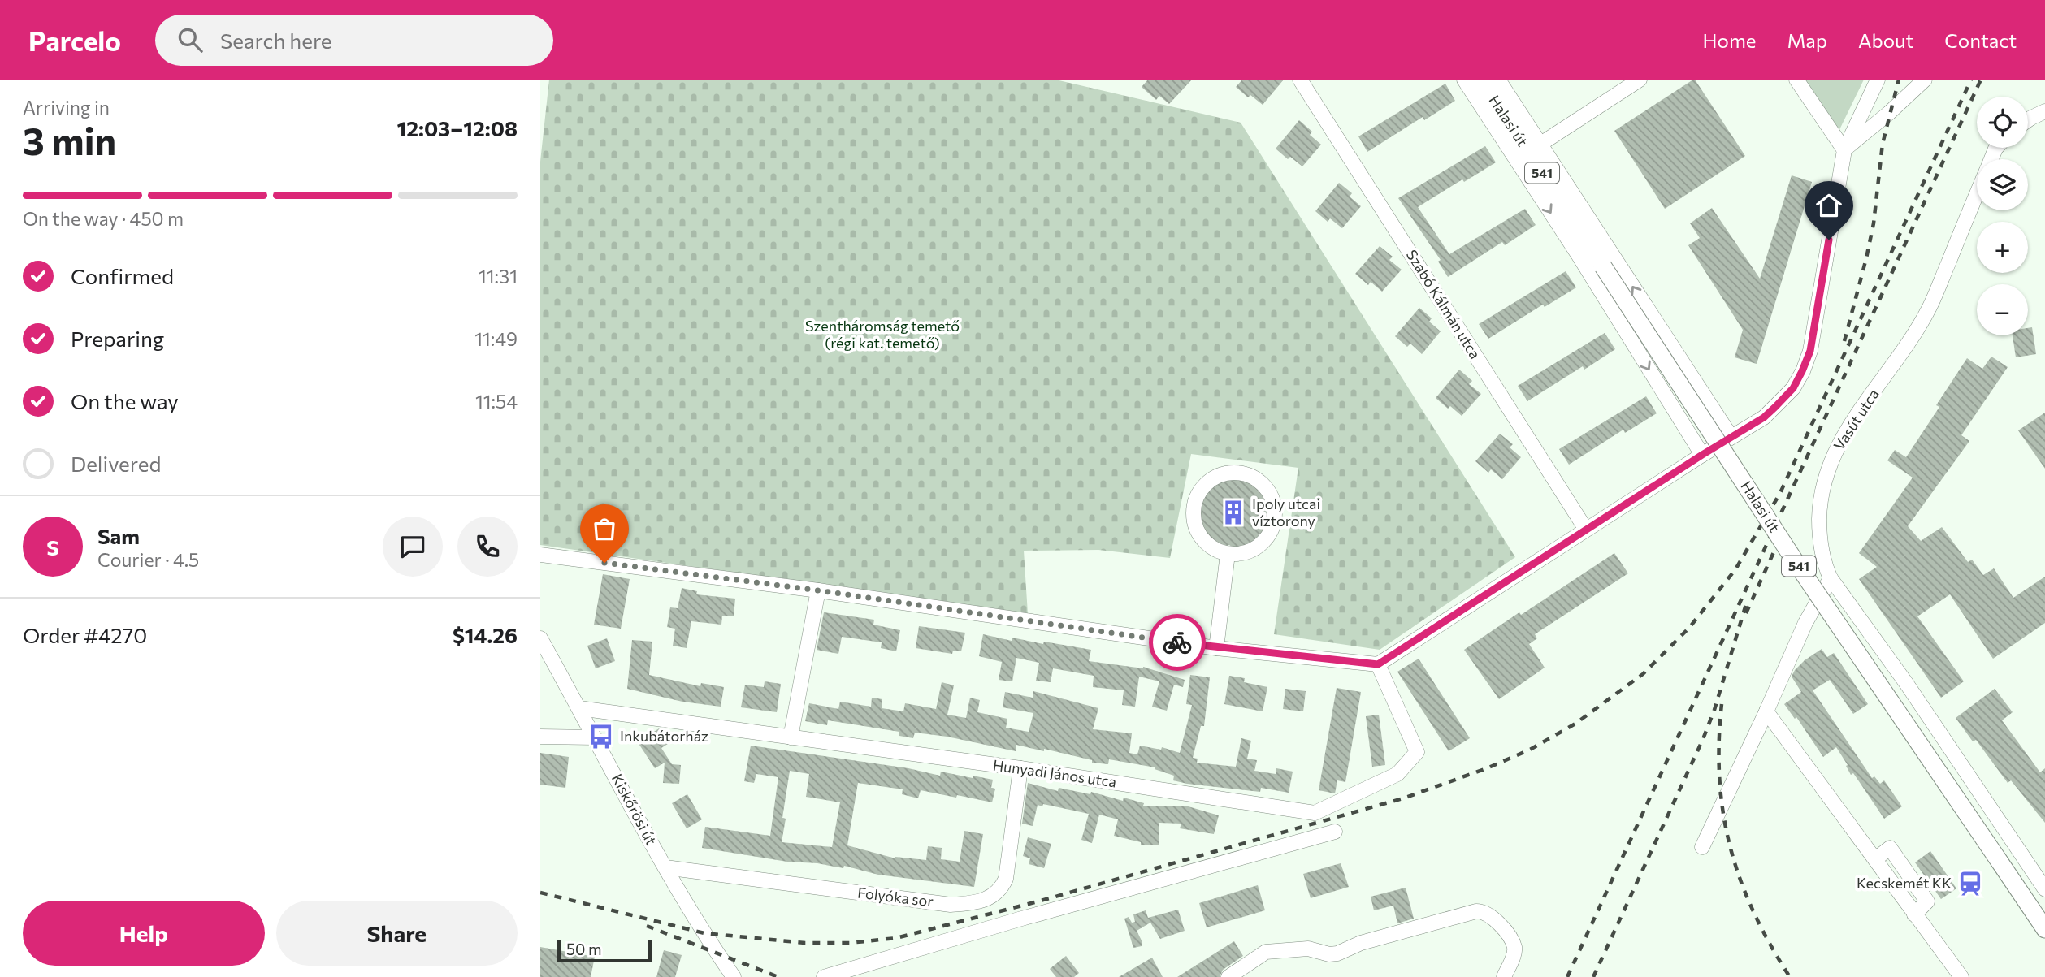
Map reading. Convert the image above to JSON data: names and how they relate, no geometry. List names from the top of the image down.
{
  "streets": {
    "main road": ["Halasi út", "541"],
    "street": [
      "Szabó Kálmán utca",
      "Vasút utca",
      "Hunyadi János utca",
      "Kiskőrösi út",
      "Folyóka sor"
    ]
  },
  "crossings": [
    ["Hunyadi János utca", "Kiskőrösi út"],
    ["Hunyadi János utca", "Folyóka sor"],
    ["Kiskőrösi út", "Folyóka sor"]
  ],
  "parks": ["Szentháromság temető (régi kat. temető)"],
  "places": {
    "building": ["Ipoly utcai víztorony"],
    "bus stop": ["Inkubátorház"],
    "station": ["Kecskemét KK"]
  },
  "scale_bar": "50 m",
  "page": {
    "header": "Parcelo",
    "search": "Search here",
    "nav": [
      "Home",
      "Map",
      "About",
      "Contact"
    ],
    "heading": ["3 min", "Arriving in", "12:03–12:08"],
    "panel": [
      "Sam",
      "Courier · 4.5",
      "Order #4270",
      "$14.26"
    ],
    "map_buttons": ["+", "−"],
    "bar": "On the way · 450 m",
    "list": [
      ["Confirmed", "11:31"],
      ["Preparing", "11:49"],
      ["On the way", "11:54"],
      "Delivered"
    ],
    "round": "S",
    "buttons": ["Help", "Share"],
    "scale": "50 m"
  }
}
